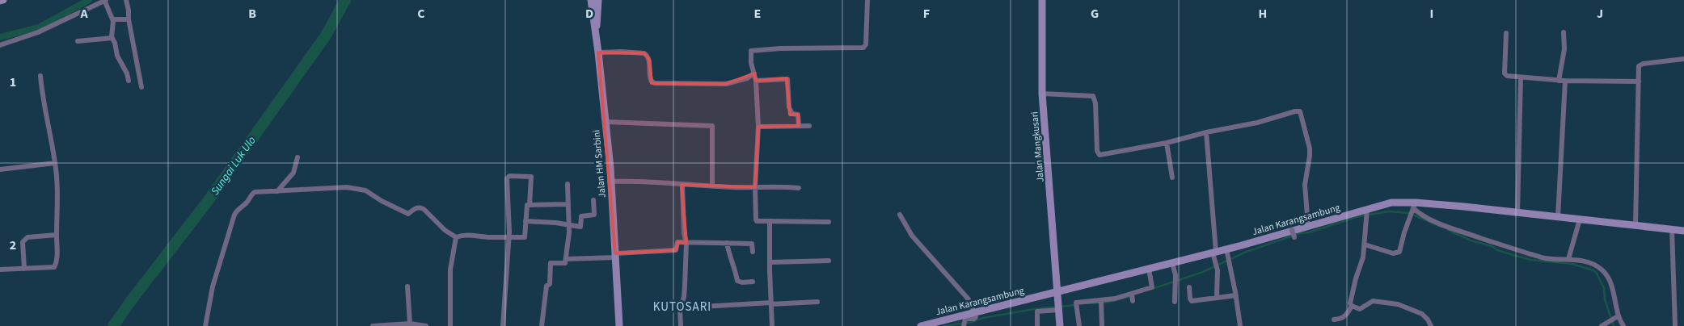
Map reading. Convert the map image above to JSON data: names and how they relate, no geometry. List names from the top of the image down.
{
  "streets": {
    "main road": ["Jalan Mangkusari", "Jalan HM Sarbini", "Jalan Karangsambung"]
  },
  "crossings": [
    ["Jalan Mangkusari", "Jalan Karangsambung"]
  ],
  "districts": ["KUTOSARI"],
  "water": ["Sungai Luk Ulo"],
  "grid": {
    "columns": [
      "A",
      "B",
      "C",
      "D",
      "E",
      "F",
      "G",
      "H",
      "I",
      "J"
    ],
    "rows": ["1", "2"]
  }
}
